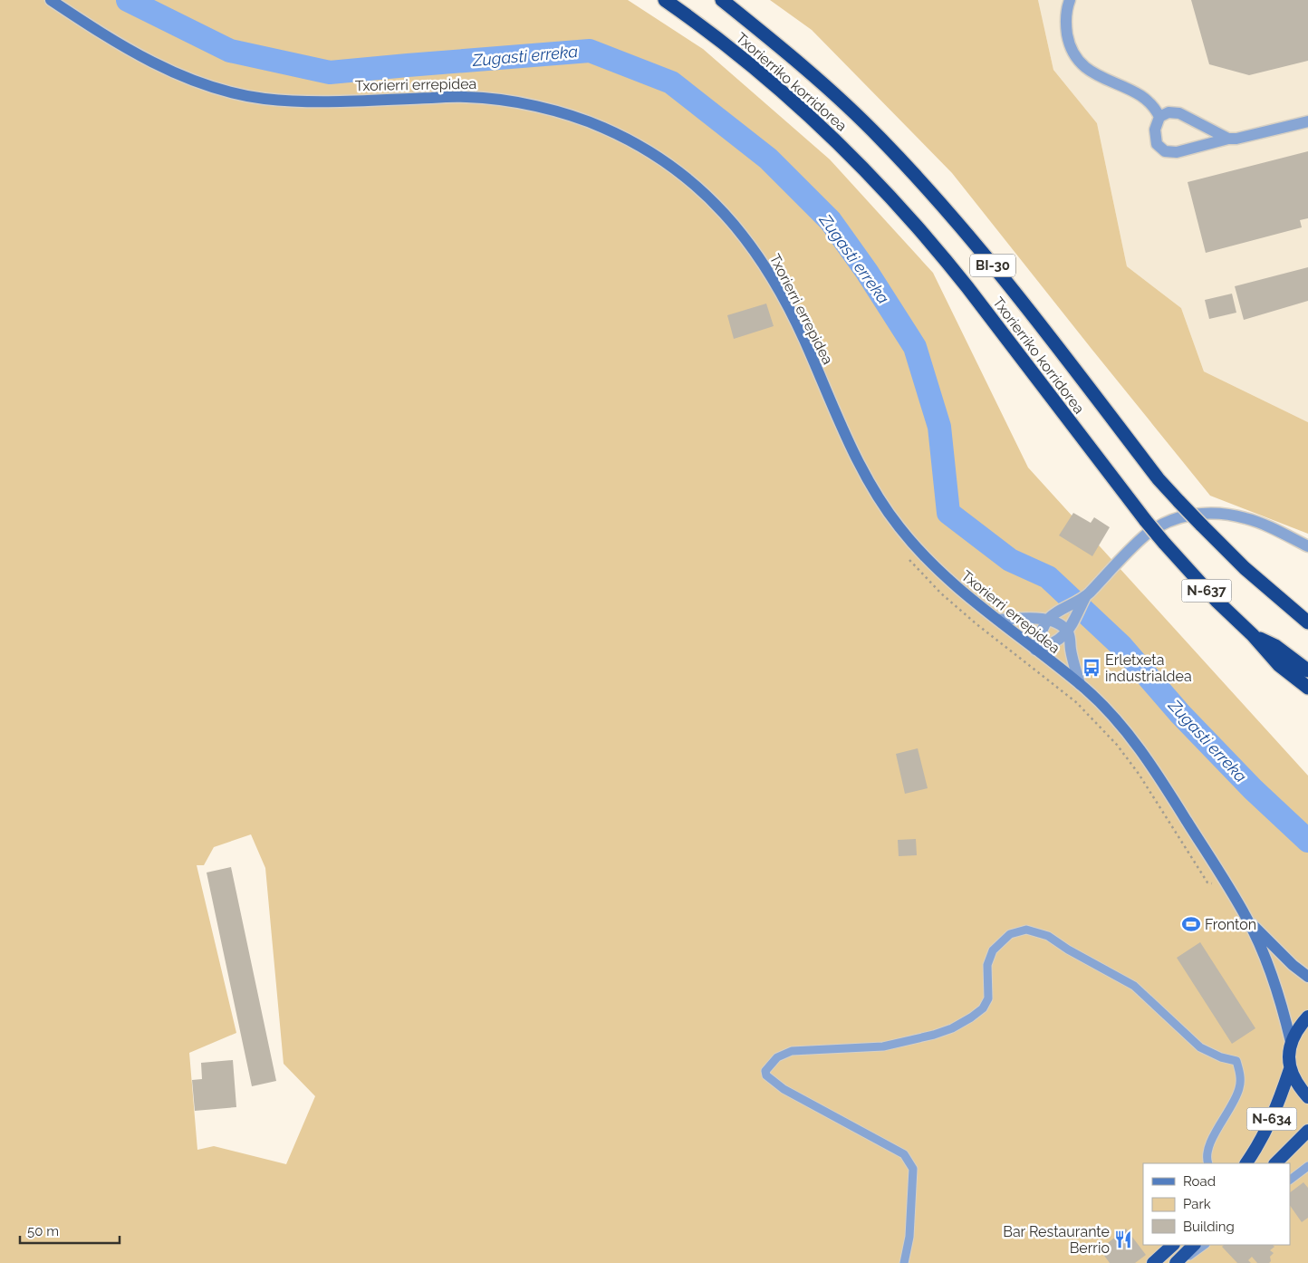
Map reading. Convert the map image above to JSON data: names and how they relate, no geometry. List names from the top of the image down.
{
  "streets": {
    "highway": [
      "Txorierriko korridorea",
      "BI-30",
      "N-637",
      "N-634"
    ],
    "main road": ["Txorierri errepidea"]
  },
  "water": ["Zugasti erreka"],
  "places": {
    "bus stop": ["Erletxeta industrialdea"],
    "sports": ["Fronton"],
    "restaurant": ["Bar Restaurante Berrio"]
  },
  "legend": ["Road", "Park", "Building"],
  "scale_bar": "50 m"
}
